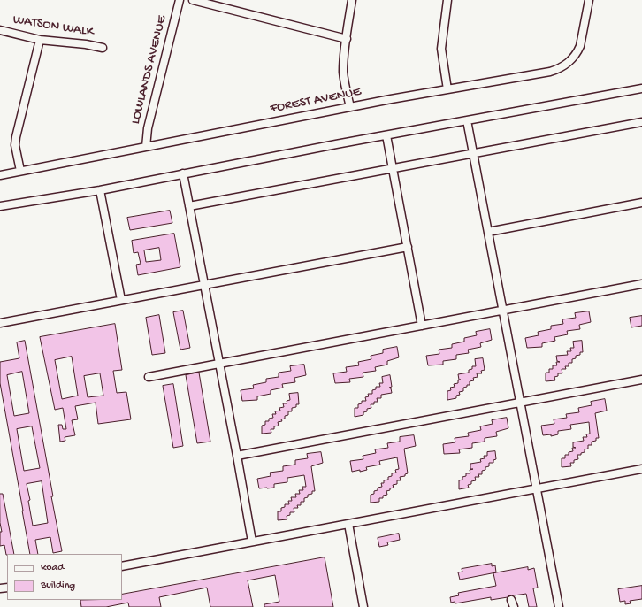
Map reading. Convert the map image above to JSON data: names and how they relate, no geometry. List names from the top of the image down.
{
  "streets": {
    "street": ["WATSON WALK", "LOWLANDS AVENUE", "FOREST AVENUE"]
  },
  "crossings": [
    ["LOWLANDS AVENUE", "FOREST AVENUE"]
  ],
  "legend": ["Road", "Building"]
}
